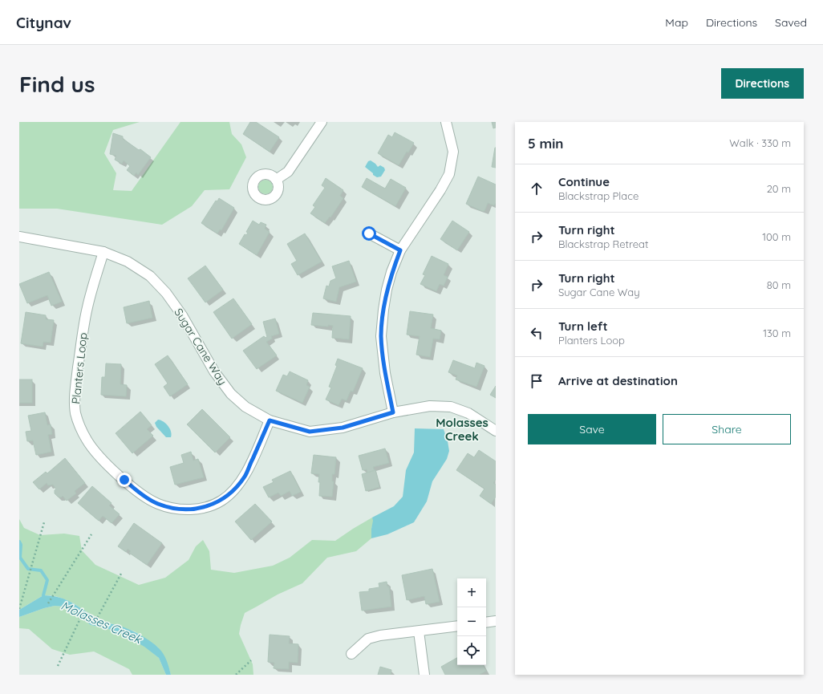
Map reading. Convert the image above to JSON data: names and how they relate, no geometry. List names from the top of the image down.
{
  "streets": {
    "street": ["Sugar Cane Way", "Planters Loop"]
  },
  "crossings": [
    ["Sugar Cane Way", "Planters Loop"]
  ],
  "districts": ["Molasses Creek"],
  "water": ["Molasses Creek"],
  "page": {
    "header": "Citynav",
    "nav": ["Map", "Directions", "Saved"],
    "buttons": [
      "Directions",
      ["Save", "Share"]
    ],
    "title": "Find us",
    "heading": ["5 min", "Walk · 330 m"],
    "list": [
      ["Continue", "Blackstrap Place", "20 m"],
      ["Turn right", "Blackstrap Retreat", "100 m"],
      ["Turn right", "Sugar Cane Way", "80 m"],
      ["Turn left", "Planters Loop", "130 m"],
      "Arrive at destination"
    ],
    "map_buttons": ["+", "−"]
  }
}
